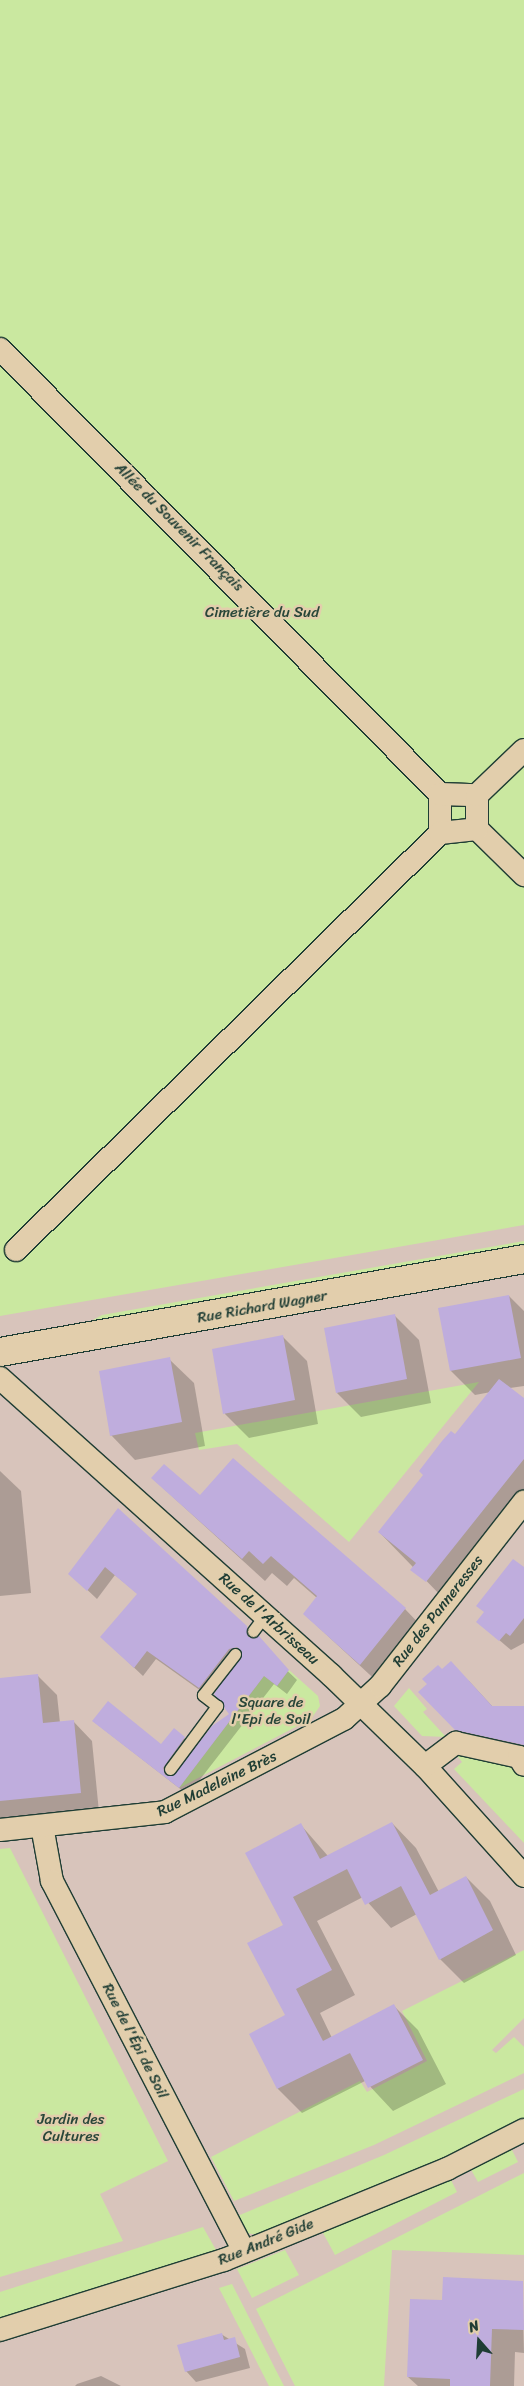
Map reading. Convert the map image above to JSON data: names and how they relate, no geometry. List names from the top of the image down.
{
  "streets": {
    "street": [
      "Allée du Souvenir Français",
      "Rue Richard Wagner",
      "Rue des Panneresses",
      "Rue de l'Arbrisseau",
      "Rue Madeleine Brès",
      "Rue de l'Épi de Soil",
      "Rue André Gide"
    ]
  },
  "crossings": [
    ["Rue des Panneresses", "Rue de l'Arbrisseau"],
    ["Rue des Panneresses", "Rue Madeleine Brès"],
    ["Rue de l'Arbrisseau", "Rue Madeleine Brès"],
    ["Rue Madeleine Brès", "Rue de l'Épi de Soil"],
    ["Rue de l'Épi de Soil", "Rue André Gide"]
  ],
  "parks": ["Cimetière du Sud", "Square de l'Epi de Soil", "Jardin des Cultures"],
  "north": "top"
}
